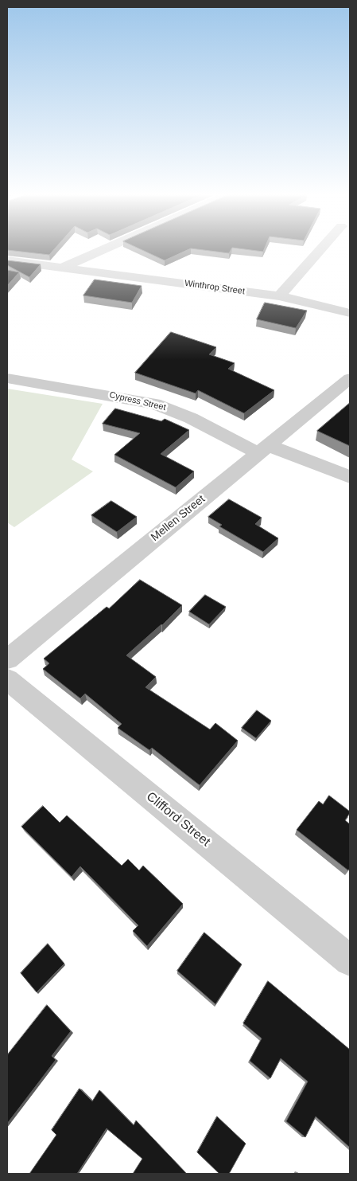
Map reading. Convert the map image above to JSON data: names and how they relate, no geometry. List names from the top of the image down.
{
  "streets": {
    "street": [
      "Winthrop Street",
      "Cypress Street",
      "Mellen Street",
      "Clifford Street"
    ]
  },
  "crossings": [
    ["Cypress Street", "Mellen Street"]
  ]
}
